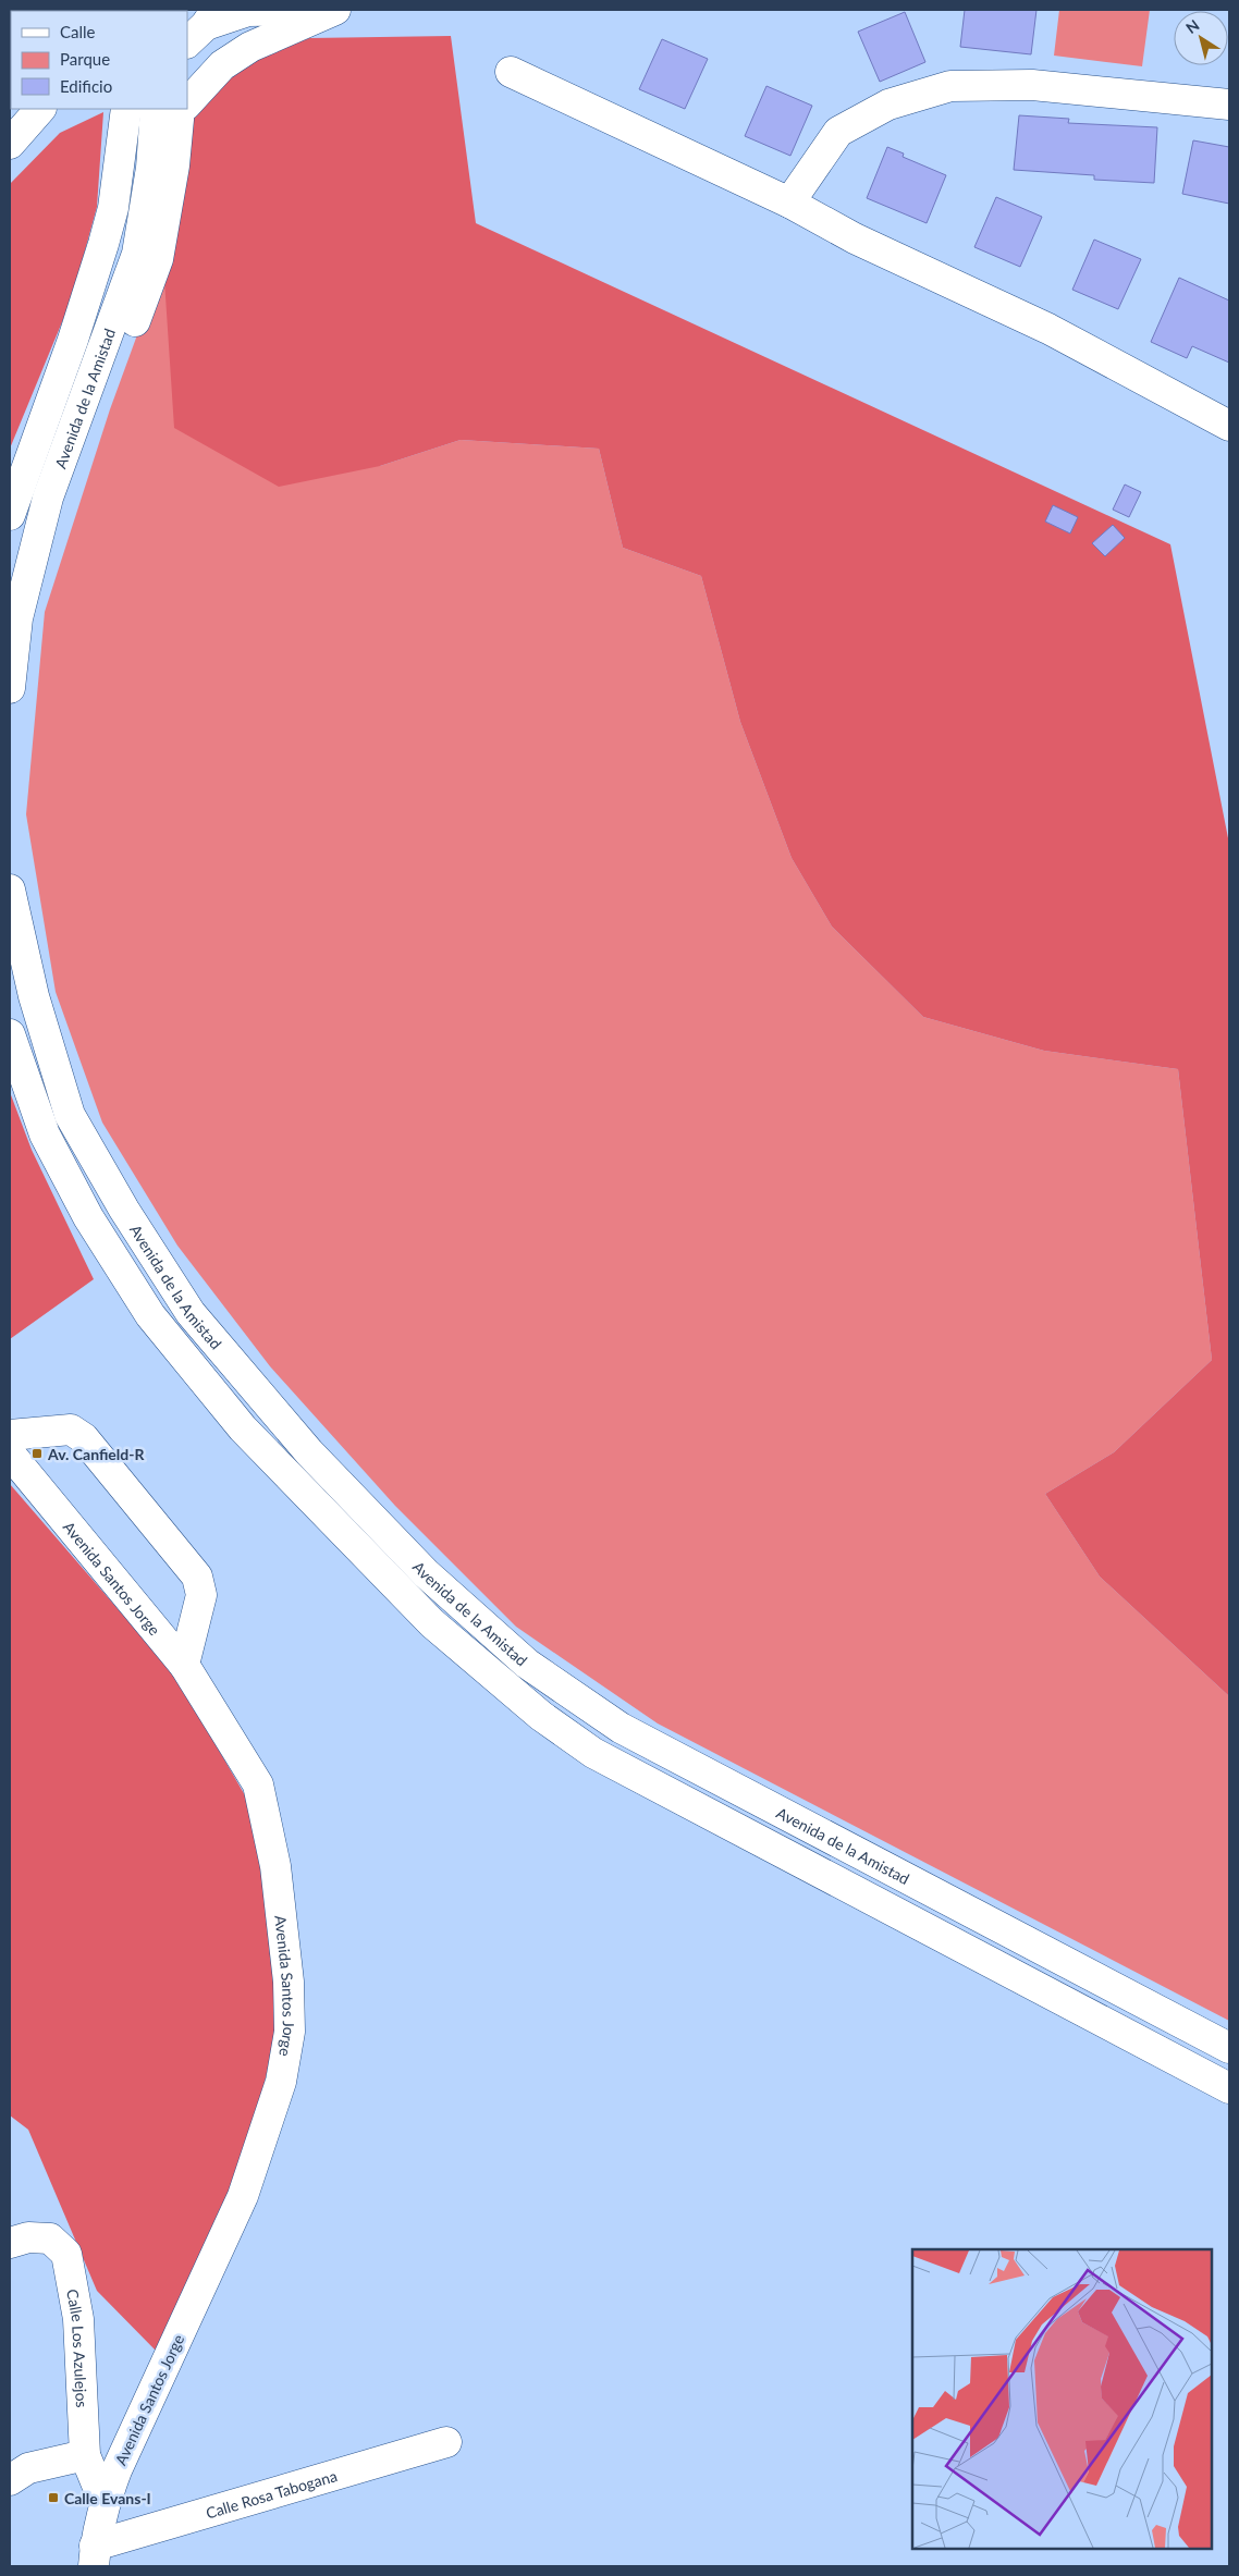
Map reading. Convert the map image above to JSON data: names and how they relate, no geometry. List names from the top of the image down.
{
  "streets": {
    "main road": [
      "Avenida de la Amistad",
      "Avenida Santos Jorge",
      "Calle Los Azulejos",
      "Calle Rosa Tabogana"
    ]
  },
  "crossings": [
    ["Avenida Santos Jorge", "Calle Los Azulejos"],
    ["Avenida Santos Jorge", "Calle Rosa Tabogana"]
  ],
  "places": {
    "transit": ["Av. Canfield-R", "Calle Evans-I"]
  },
  "legend": ["Calle", "Parque", "Edificio"],
  "north": "top left"
}
